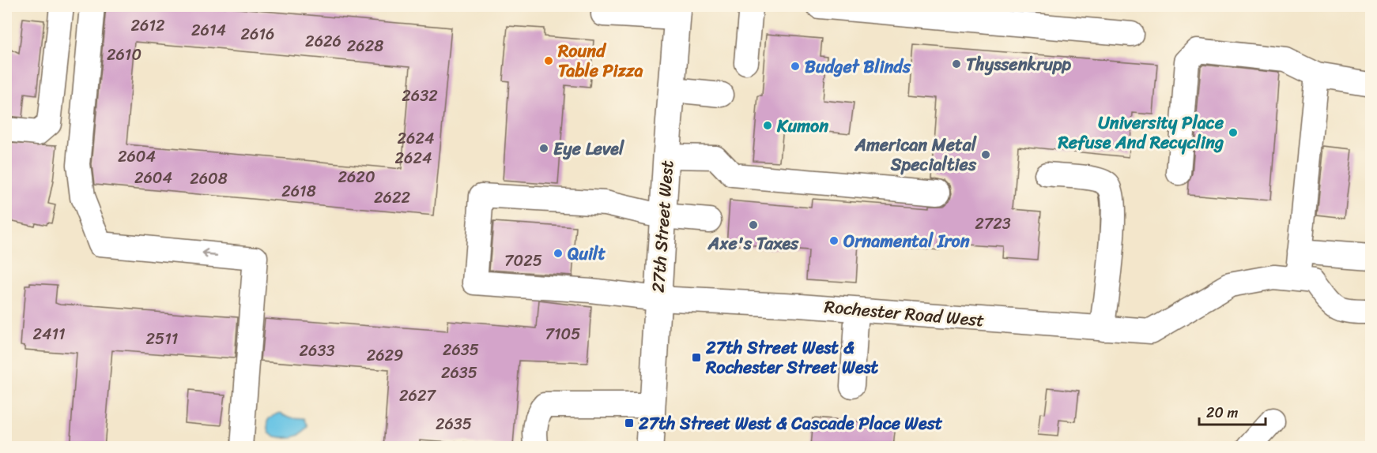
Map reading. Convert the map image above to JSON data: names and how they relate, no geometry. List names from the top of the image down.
{
  "streets": {
    "main road": ["27th Street West"],
    "street": ["Rochester Road West"]
  },
  "crossings": [
    ["27th Street West", "Rochester Road West"]
  ],
  "places": {
    "other": [
      "Round Table Pizza",
      "Thyssenkrupp",
      "Budget Blinds",
      "Kumon",
      "University Place Refuse And Recycling",
      "Eye Level",
      "American Metal Specialties",
      "Axe's Taxes",
      "Ornamental Iron",
      "Quilt"
    ],
    "transit": ["27th Street West & Rochester Street West", "27th Street West & Cascade Place West"]
  },
  "house_numbers": [
    "2612",
    "2614",
    "2616",
    "2626",
    "2628",
    "2610",
    "2632",
    "2624",
    "2604",
    "2624",
    "2620",
    "2604",
    "2608",
    "2618",
    "2622",
    "2723",
    "7025",
    "2411",
    "7105",
    "2511",
    "2635",
    "2633",
    "2629",
    "2635",
    "2627",
    "2635"
  ],
  "scale_bar": "20 m"
}
